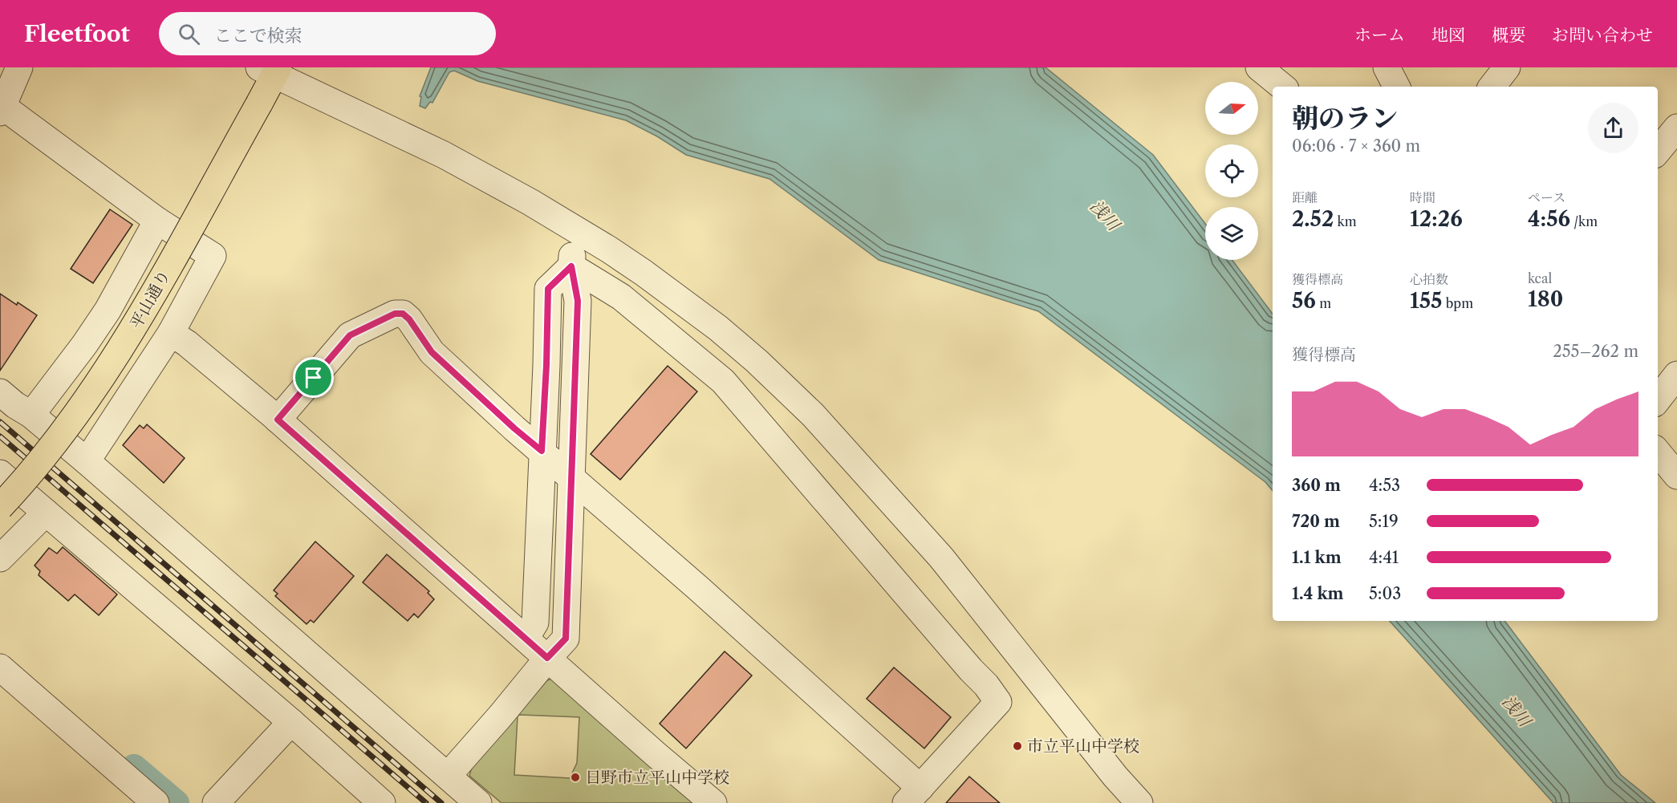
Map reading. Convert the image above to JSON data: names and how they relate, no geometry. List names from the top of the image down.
{
  "streets": {
    "main road": ["平山通り"]
  },
  "water": ["浅川"],
  "places": ["市立平山中学校", "日野市立平山中学校"],
  "north": "right",
  "page": {
    "header": "Fleetfoot",
    "search": "ここで検索",
    "nav": [
      "ホーム",
      "地図",
      "概要",
      "お問い合わせ"
    ],
    "heading": ["朝のラン", "06:06 · 7 × 360 m"],
    "stats": [
      ["距離", "2.52 km"],
      ["時間", "12:26"],
      ["ペース", "4:56 /km"],
      ["獲得標高", "56 m"],
      ["心拍数", "155 bpm"],
      ["kcal", "180"]
    ],
    "chart": ["獲得標高", "255–262 m"],
    "list": [
      {
        "name": "360 m",
        "note": "4:53"
      },
      {
        "name": "720 m",
        "note": "5:19"
      },
      {
        "name": "1.1 km",
        "note": "4:41"
      },
      {
        "name": "1.4 km",
        "note": "5:03"
      }
    ]
  }
}
